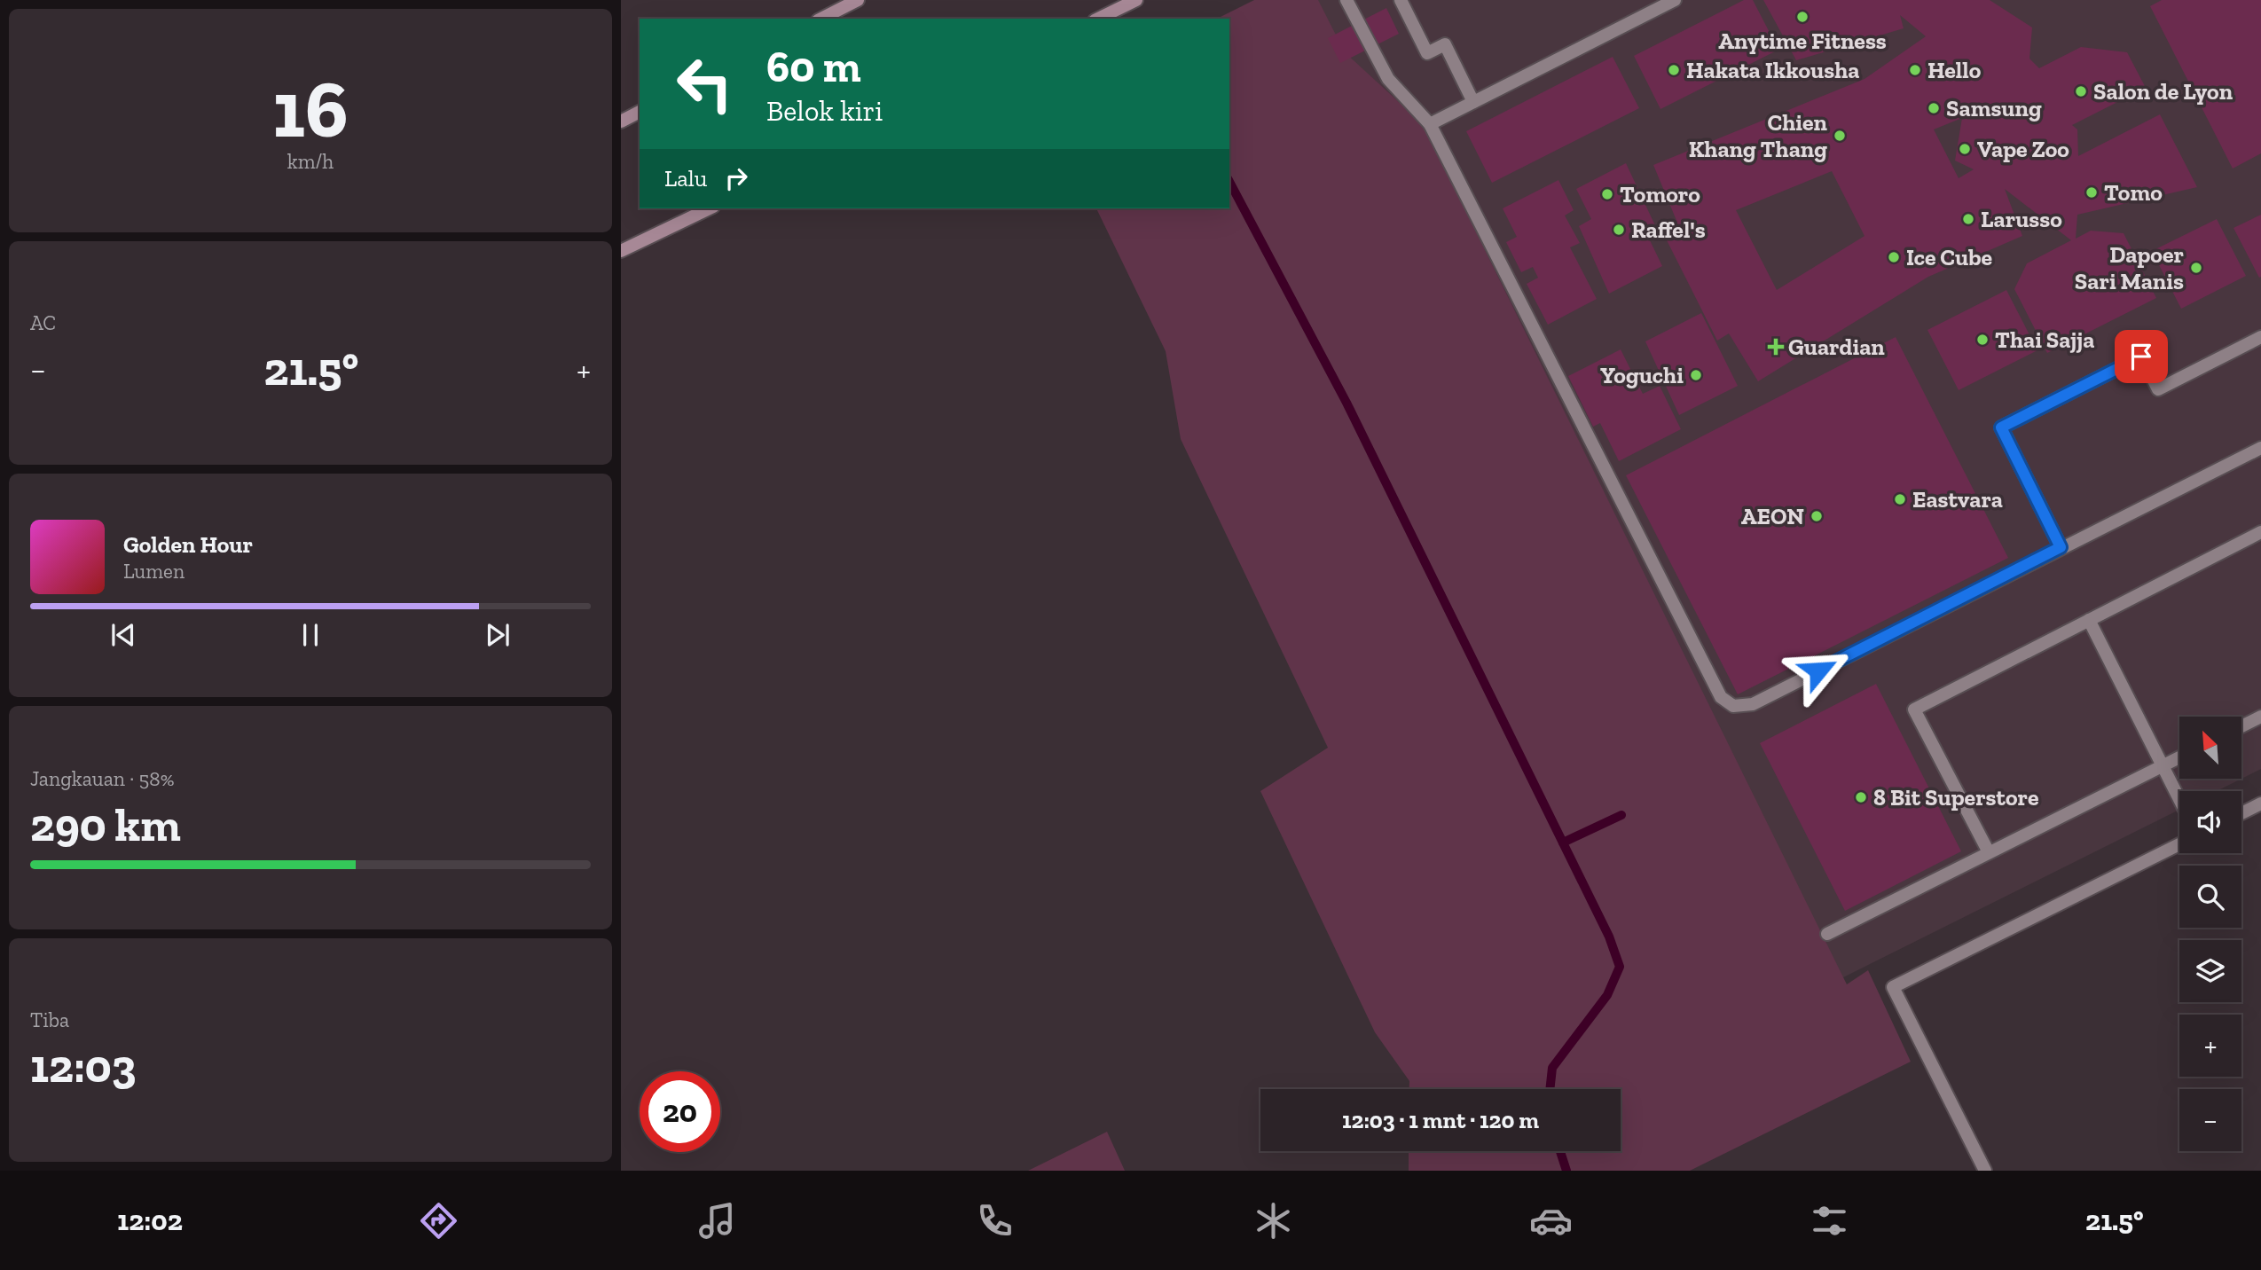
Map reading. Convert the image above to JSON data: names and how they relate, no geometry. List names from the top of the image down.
{
  "places": {
    "other": [
      "Anytime Fitness",
      "Hakata Ikkousha",
      "Hello",
      "Salon de Lyon",
      "Samsung",
      "Chien Khang Thang",
      "Vape Zoo",
      "Tomo",
      "Tomoro",
      "Larusso",
      "Raffel's",
      "Ice Cube",
      "Dapoer Sari Manis",
      "Thai Sajja",
      "Yoguchi",
      "Eastvara",
      "AEON",
      "8 Bit Superstore"
    ],
    "health": ["Guardian"]
  },
  "north": "top left",
  "page": {
    "tile": [
      ["16", "km/h"],
      "AC",
      ["Jangkauan · 58%", "290 km"],
      ["Tiba", "12:03"]
    ],
    "turn": ["60 m", "Belok kiri"],
    "then": "Lalu",
    "heat": ["−", "21.5°", "+"],
    "song": ["Golden Hour", "Lumen"],
    "map_buttons": ["+", "−"],
    "limit": "20",
    "trip": "12:03 · 1 mnt · 120 m",
    "tabs": ["12:02", "21.5°"]
  }
}
